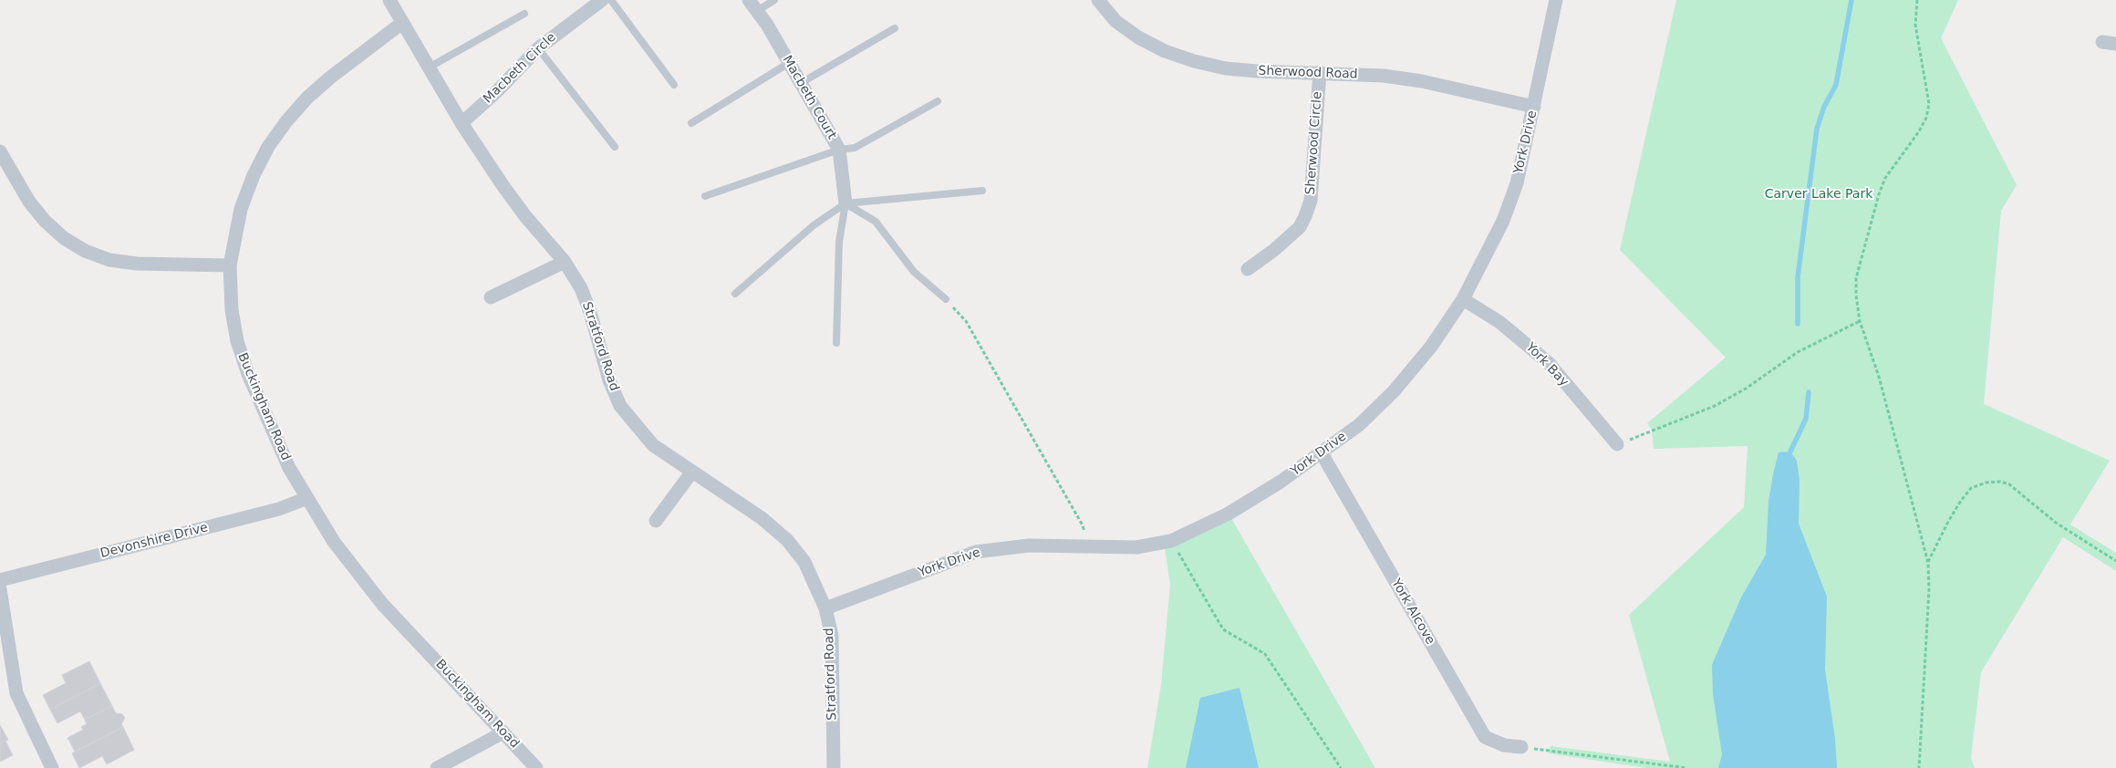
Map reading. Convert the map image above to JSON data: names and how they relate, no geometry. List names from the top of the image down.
{
  "streets": {
    "street": [
      "Macbeth Circle",
      "Sherwood Road",
      "Macbeth Court",
      "York Drive",
      "Sherwood Circle",
      "Stratford Road",
      "York Bay",
      "Buckingham Road",
      "Devonshire Drive",
      "York Alcove"
    ]
  },
  "crossings": [
    ["Macbeth Circle", "Stratford Road"],
    ["Sherwood Road", "York Drive"],
    ["Sherwood Road", "Sherwood Circle"],
    ["York Drive", "Stratford Road"],
    ["York Drive", "York Bay"],
    ["York Drive", "York Alcove"],
    ["Stratford Road", "Buckingham Road"],
    ["Buckingham Road", "Devonshire Drive"]
  ],
  "parks": ["Carver Lake Park"]
}
